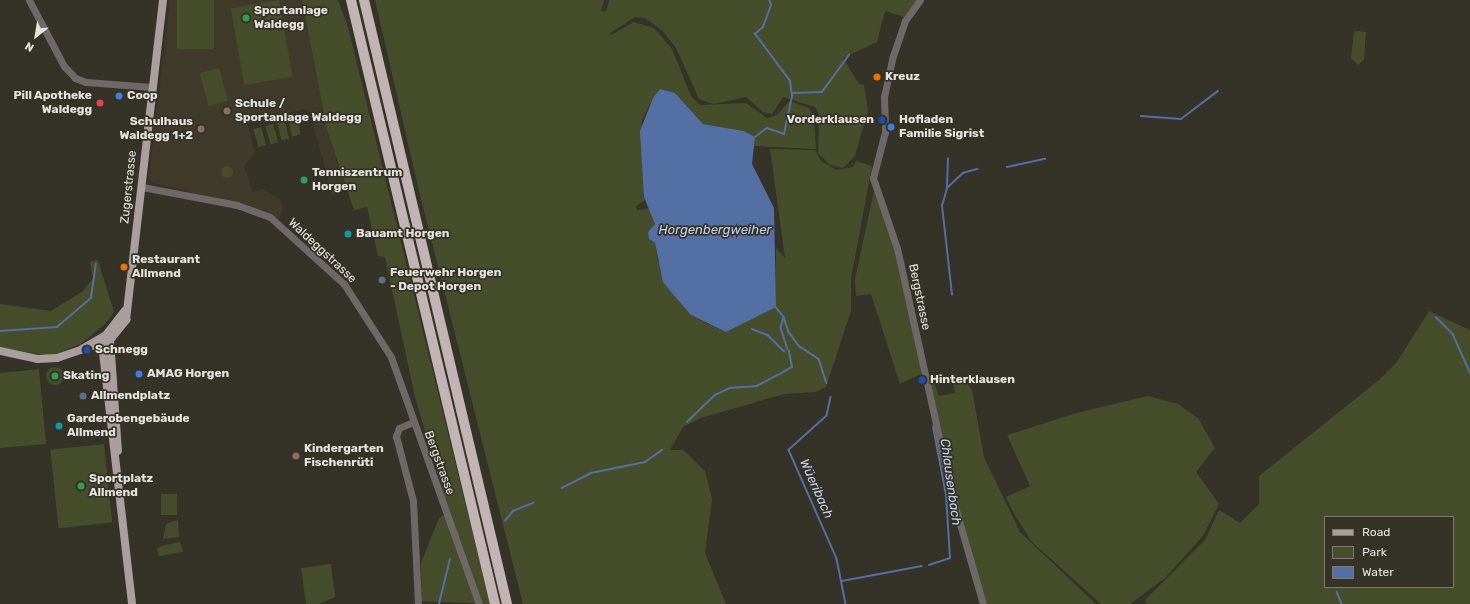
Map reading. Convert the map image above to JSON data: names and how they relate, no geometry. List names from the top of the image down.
{
  "streets": {
    "main road": ["Zugerstrasse"],
    "street": ["Waldeggstrasse", "Bergstrasse"]
  },
  "crossings": [
    ["Zugerstrasse", "Waldeggstrasse"],
    ["Waldeggstrasse", "Bergstrasse"]
  ],
  "water": ["Horgenbergweiher", "Chlausenbach", "Wüeribach"],
  "places": [
    "Sportanlage Waldegg",
    "Kreuz",
    "Coop",
    "Pill Apotheke Waldegg",
    "Schule / Sportanlage Waldegg",
    "Vorderklausen",
    "Hofladen Familie Sigrist",
    "Schulhaus Waldegg 1+2",
    "Tenniszentrum Horgen",
    "Bauamt Horgen",
    "Restaurant Allmend",
    "Feuerwehr Horgen - Depot Horgen",
    "Schnegg",
    "AMAG Horgen",
    "Skating",
    "Hinterklausen",
    "Allmendplatz",
    "Garderobengebäude Allmend",
    "Kindergarten Fischenrüti",
    "Sportplatz Allmend"
  ],
  "legend": ["Road", "Park", "Water"],
  "north": "bottom left"
}
